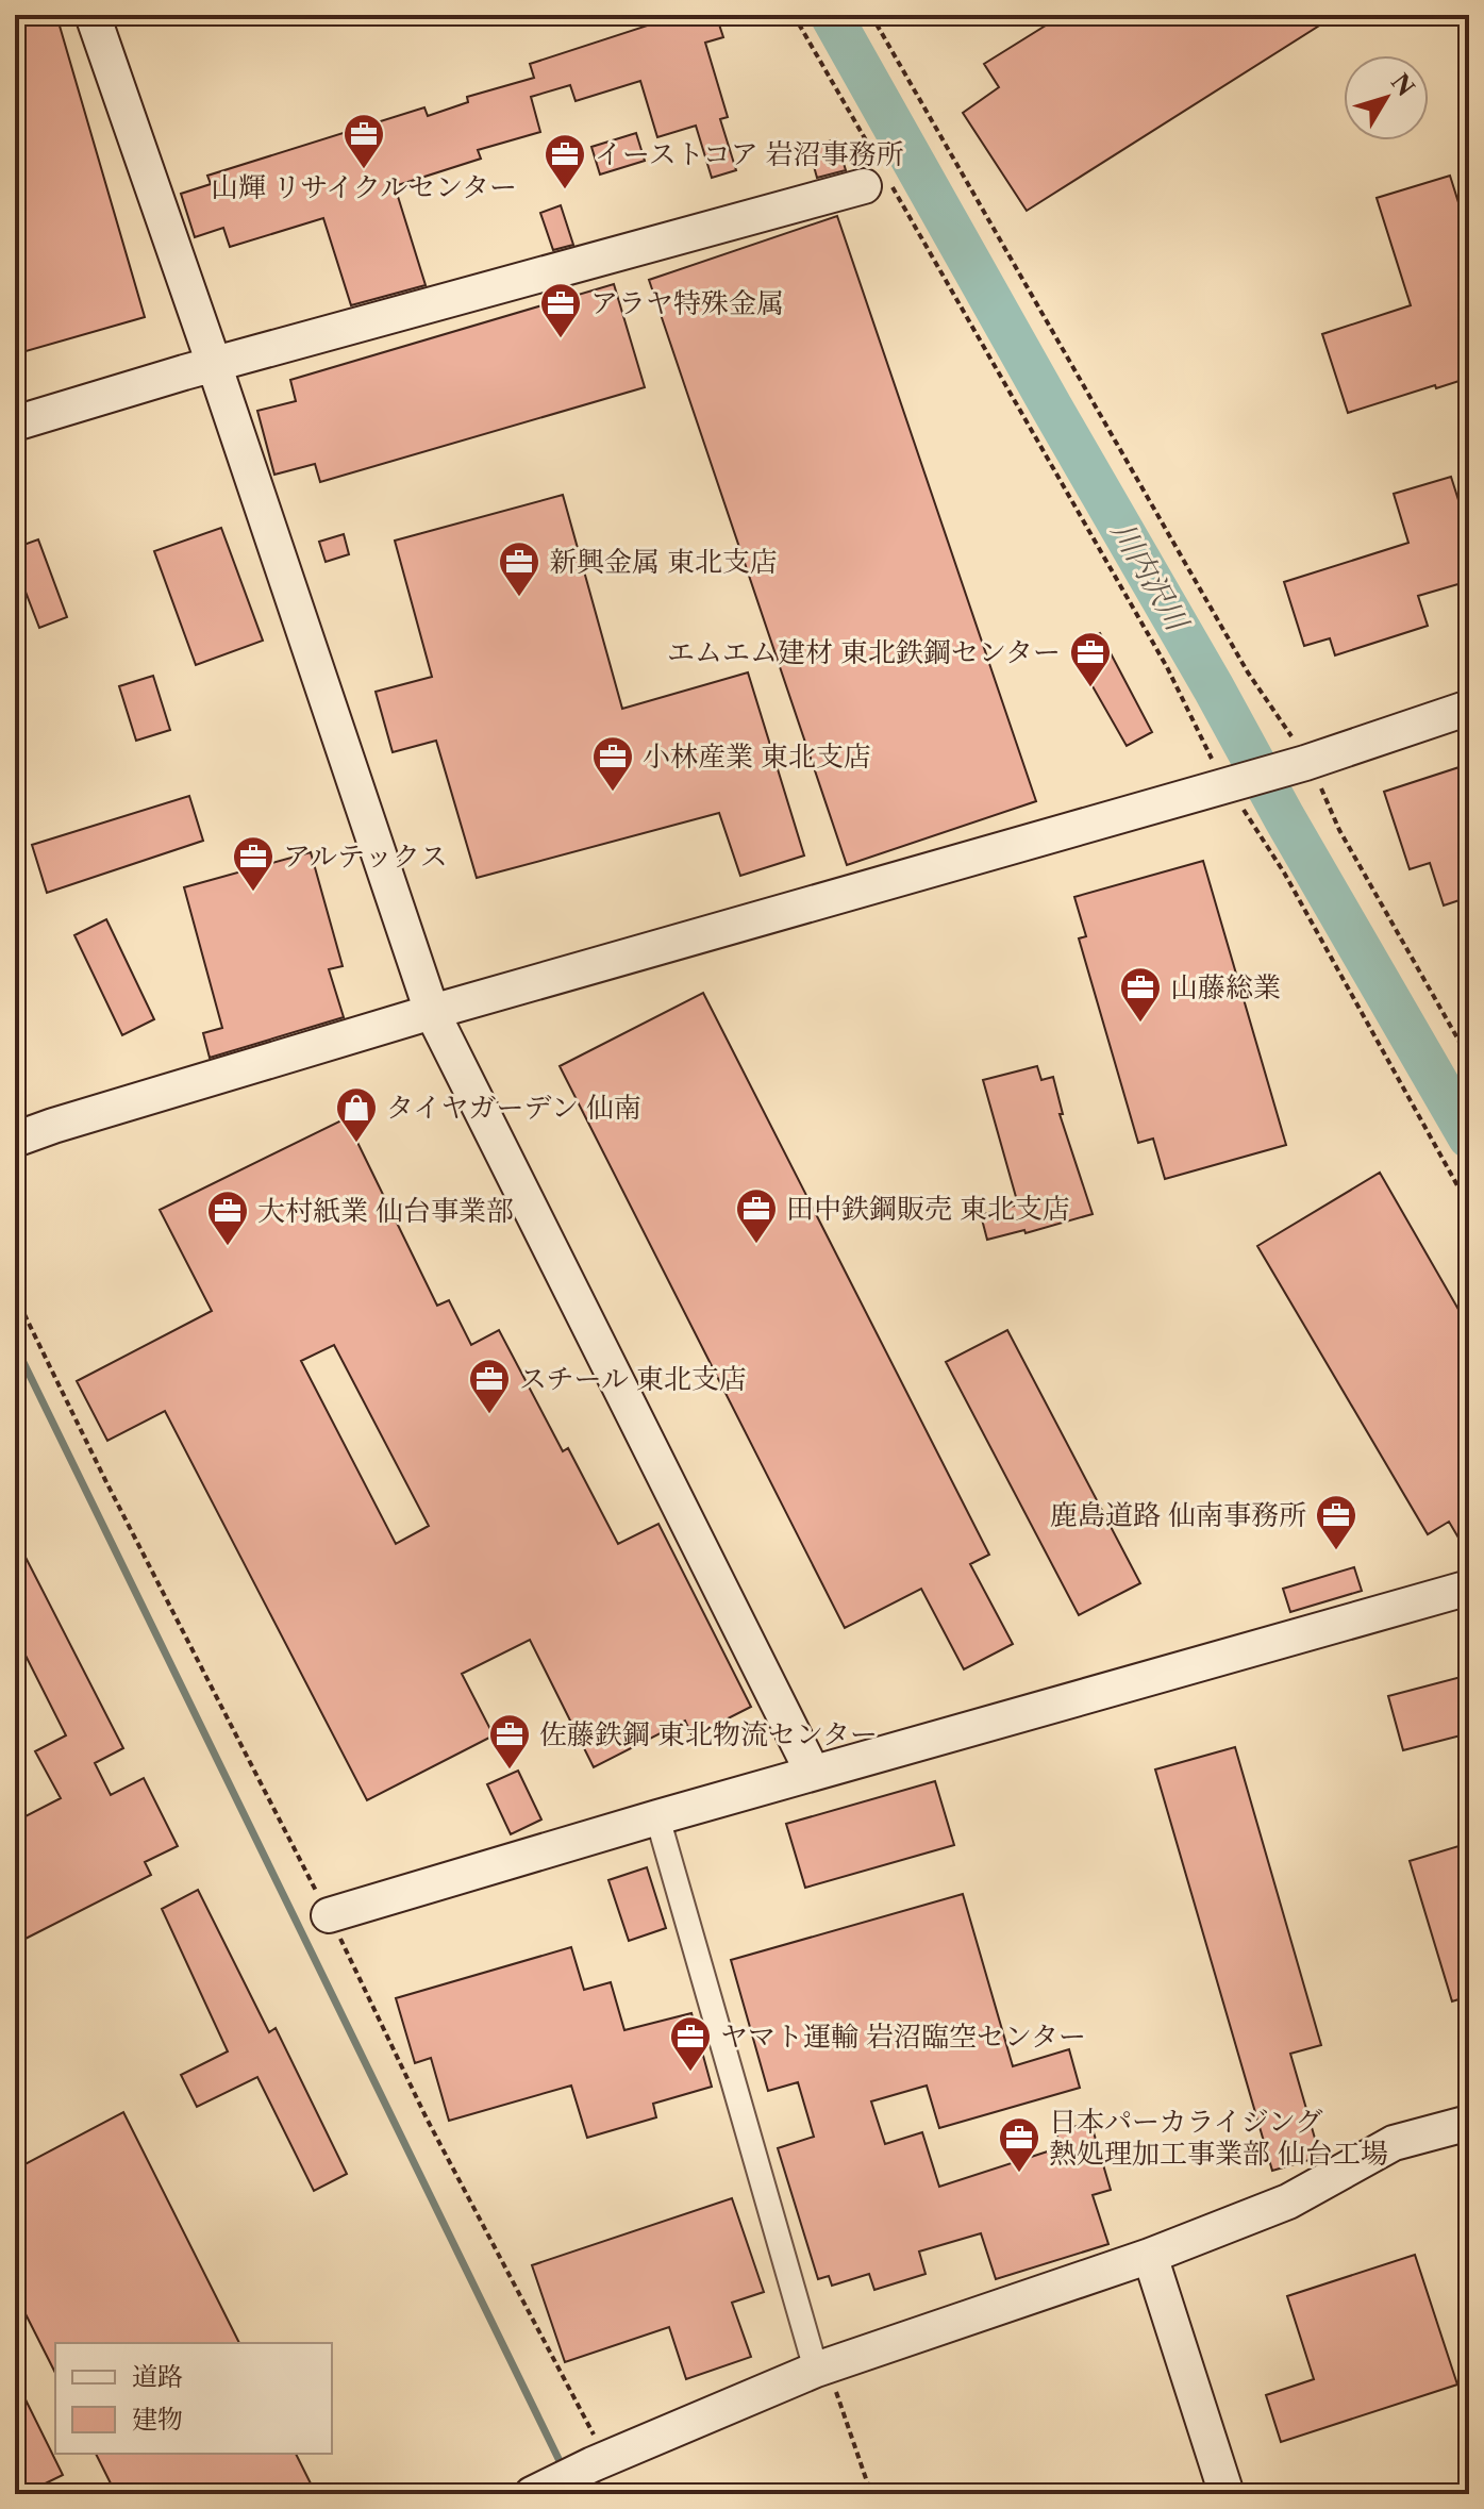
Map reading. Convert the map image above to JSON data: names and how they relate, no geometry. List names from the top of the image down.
{
  "water": ["川内沢川"],
  "places": {
    "office": [
      "山輝 リサイクルセンター",
      "イーストコア 岩沼事務所",
      "アラヤ特殊金属",
      "新興金属 東北支店",
      "エムエム建材 東北鉄鋼センター",
      "小林産業 東北支店",
      "アルテックス",
      "山藤総業",
      "田中鉄鋼販売 東北支店",
      "大村紙業 仙台事業部",
      "スチール 東北支店",
      "鹿島道路 仙南事務所",
      "佐藤鉄鋼 東北物流センター",
      "ヤマト運輸 岩沼臨空センター",
      "日本パーカライジング 熱処理加工事業部 仙台工場"
    ],
    "shop": ["タイヤガーデン 仙南"]
  },
  "legend": ["道路", "建物"],
  "north": "top right"
}
